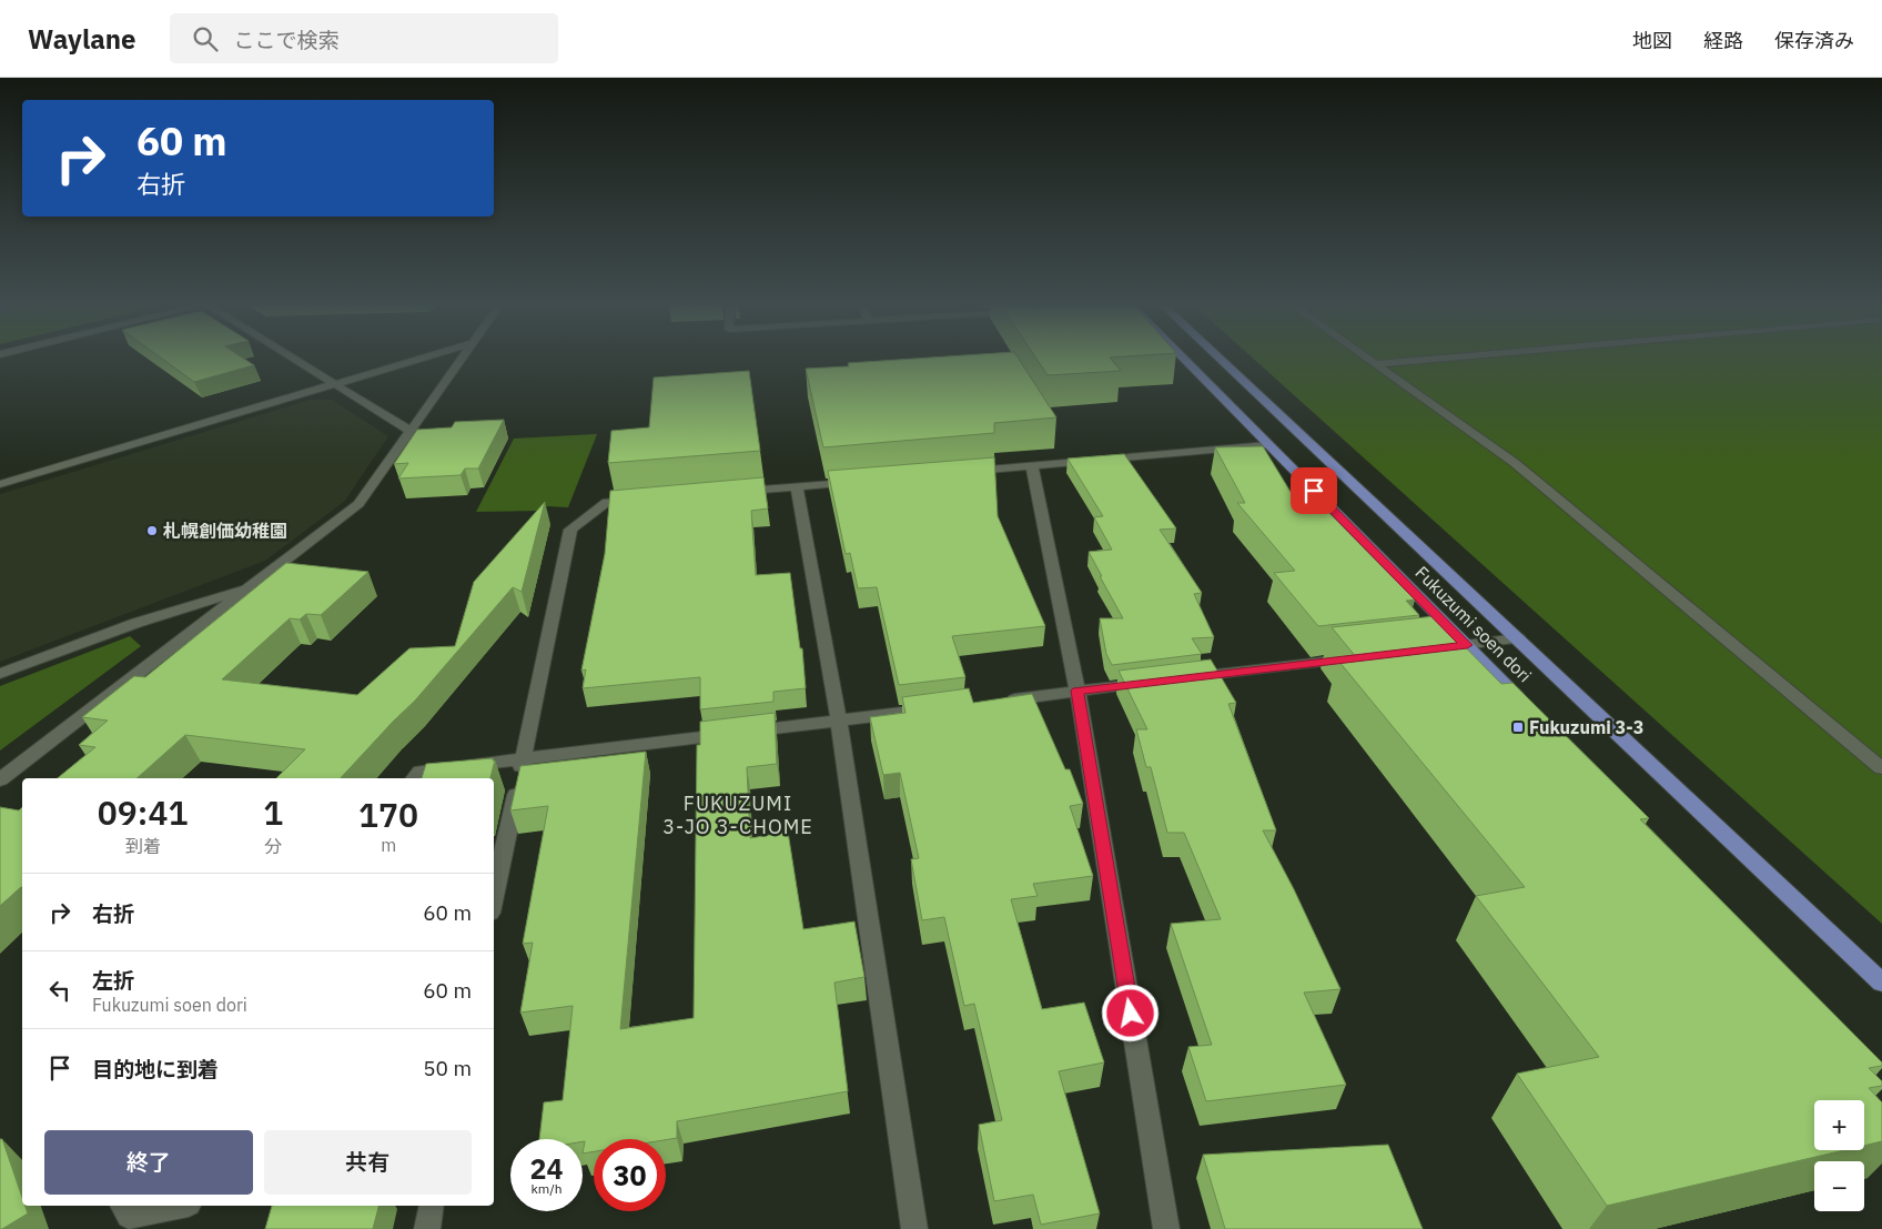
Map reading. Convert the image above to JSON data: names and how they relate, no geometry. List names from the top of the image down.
{
  "streets": {
    "main road": ["Fukuzumi soen dori"]
  },
  "districts": ["FUKUZUMI 3-JO 3-CHOME"],
  "places": {
    "other": ["札幌創価幼稚園"],
    "transit": ["Fukuzumi 3-3"]
  },
  "page": {
    "header": "Waylane",
    "search": "ここで検索",
    "nav": ["地図", "経路", "保存済み"],
    "turn": ["60 m", "右折"],
    "eta": [
      "09:41",
      "到着",
      "1",
      "分",
      "170",
      "m"
    ],
    "list": [
      {
        "name": "右折",
        "value": "60 m"
      },
      {
        "name": "左折",
        "note": "Fukuzumi soen dori",
        "value": "60 m"
      },
      {
        "name": "目的地に到着",
        "value": "50 m"
      }
    ],
    "map_buttons": ["+", "−"],
    "buttons": ["終了", "共有"],
    "speed": "24 km/h",
    "limit": "30"
  }
}
